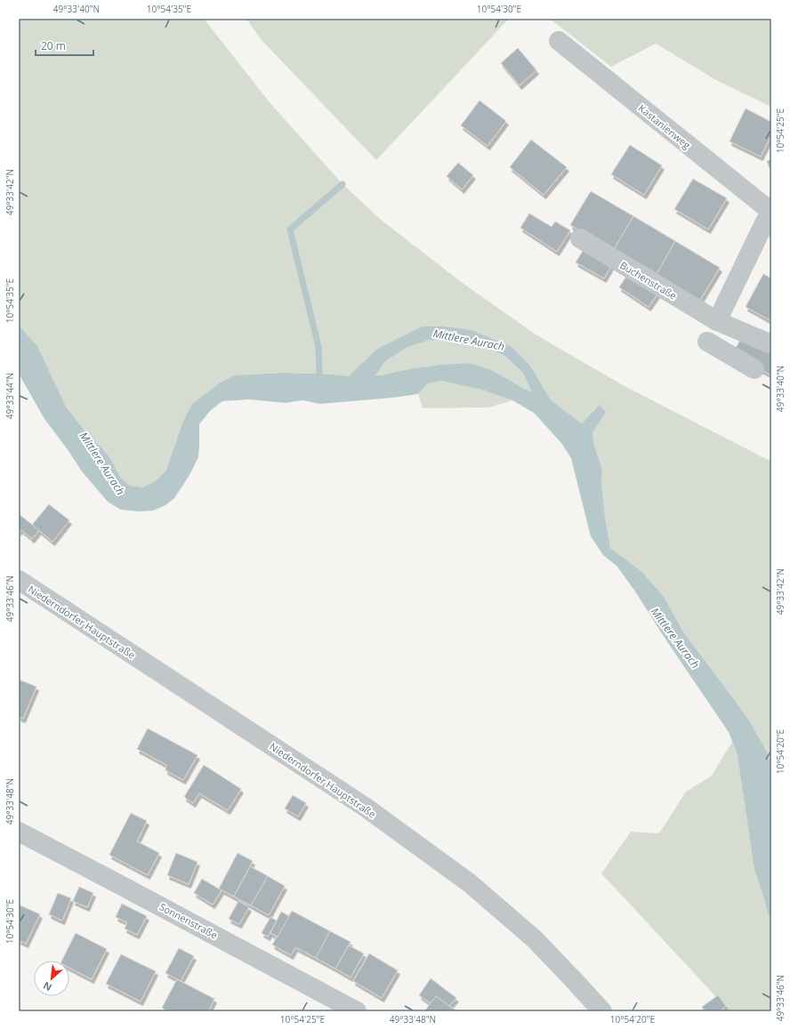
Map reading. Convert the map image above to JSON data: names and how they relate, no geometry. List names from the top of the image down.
{
  "streets": {
    "street": [
      "Kastanienweg",
      "Buchenstraße",
      "Niederndorfer Hauptstraße",
      "Sonnenstraße"
    ]
  },
  "water": ["Mittlere Aurach"],
  "scale_bar": "20 m",
  "north": "bottom left",
  "coordinates": [
    "49°33'40\"N",
    "10°54'35\"E",
    "10°54'30\"E",
    "10°54'25\"E",
    "49°33'42\"N",
    "49°33'44\"N",
    "49°33'46\"N",
    "10°54'20\"E",
    "49°33'48\"N"
  ]
}
